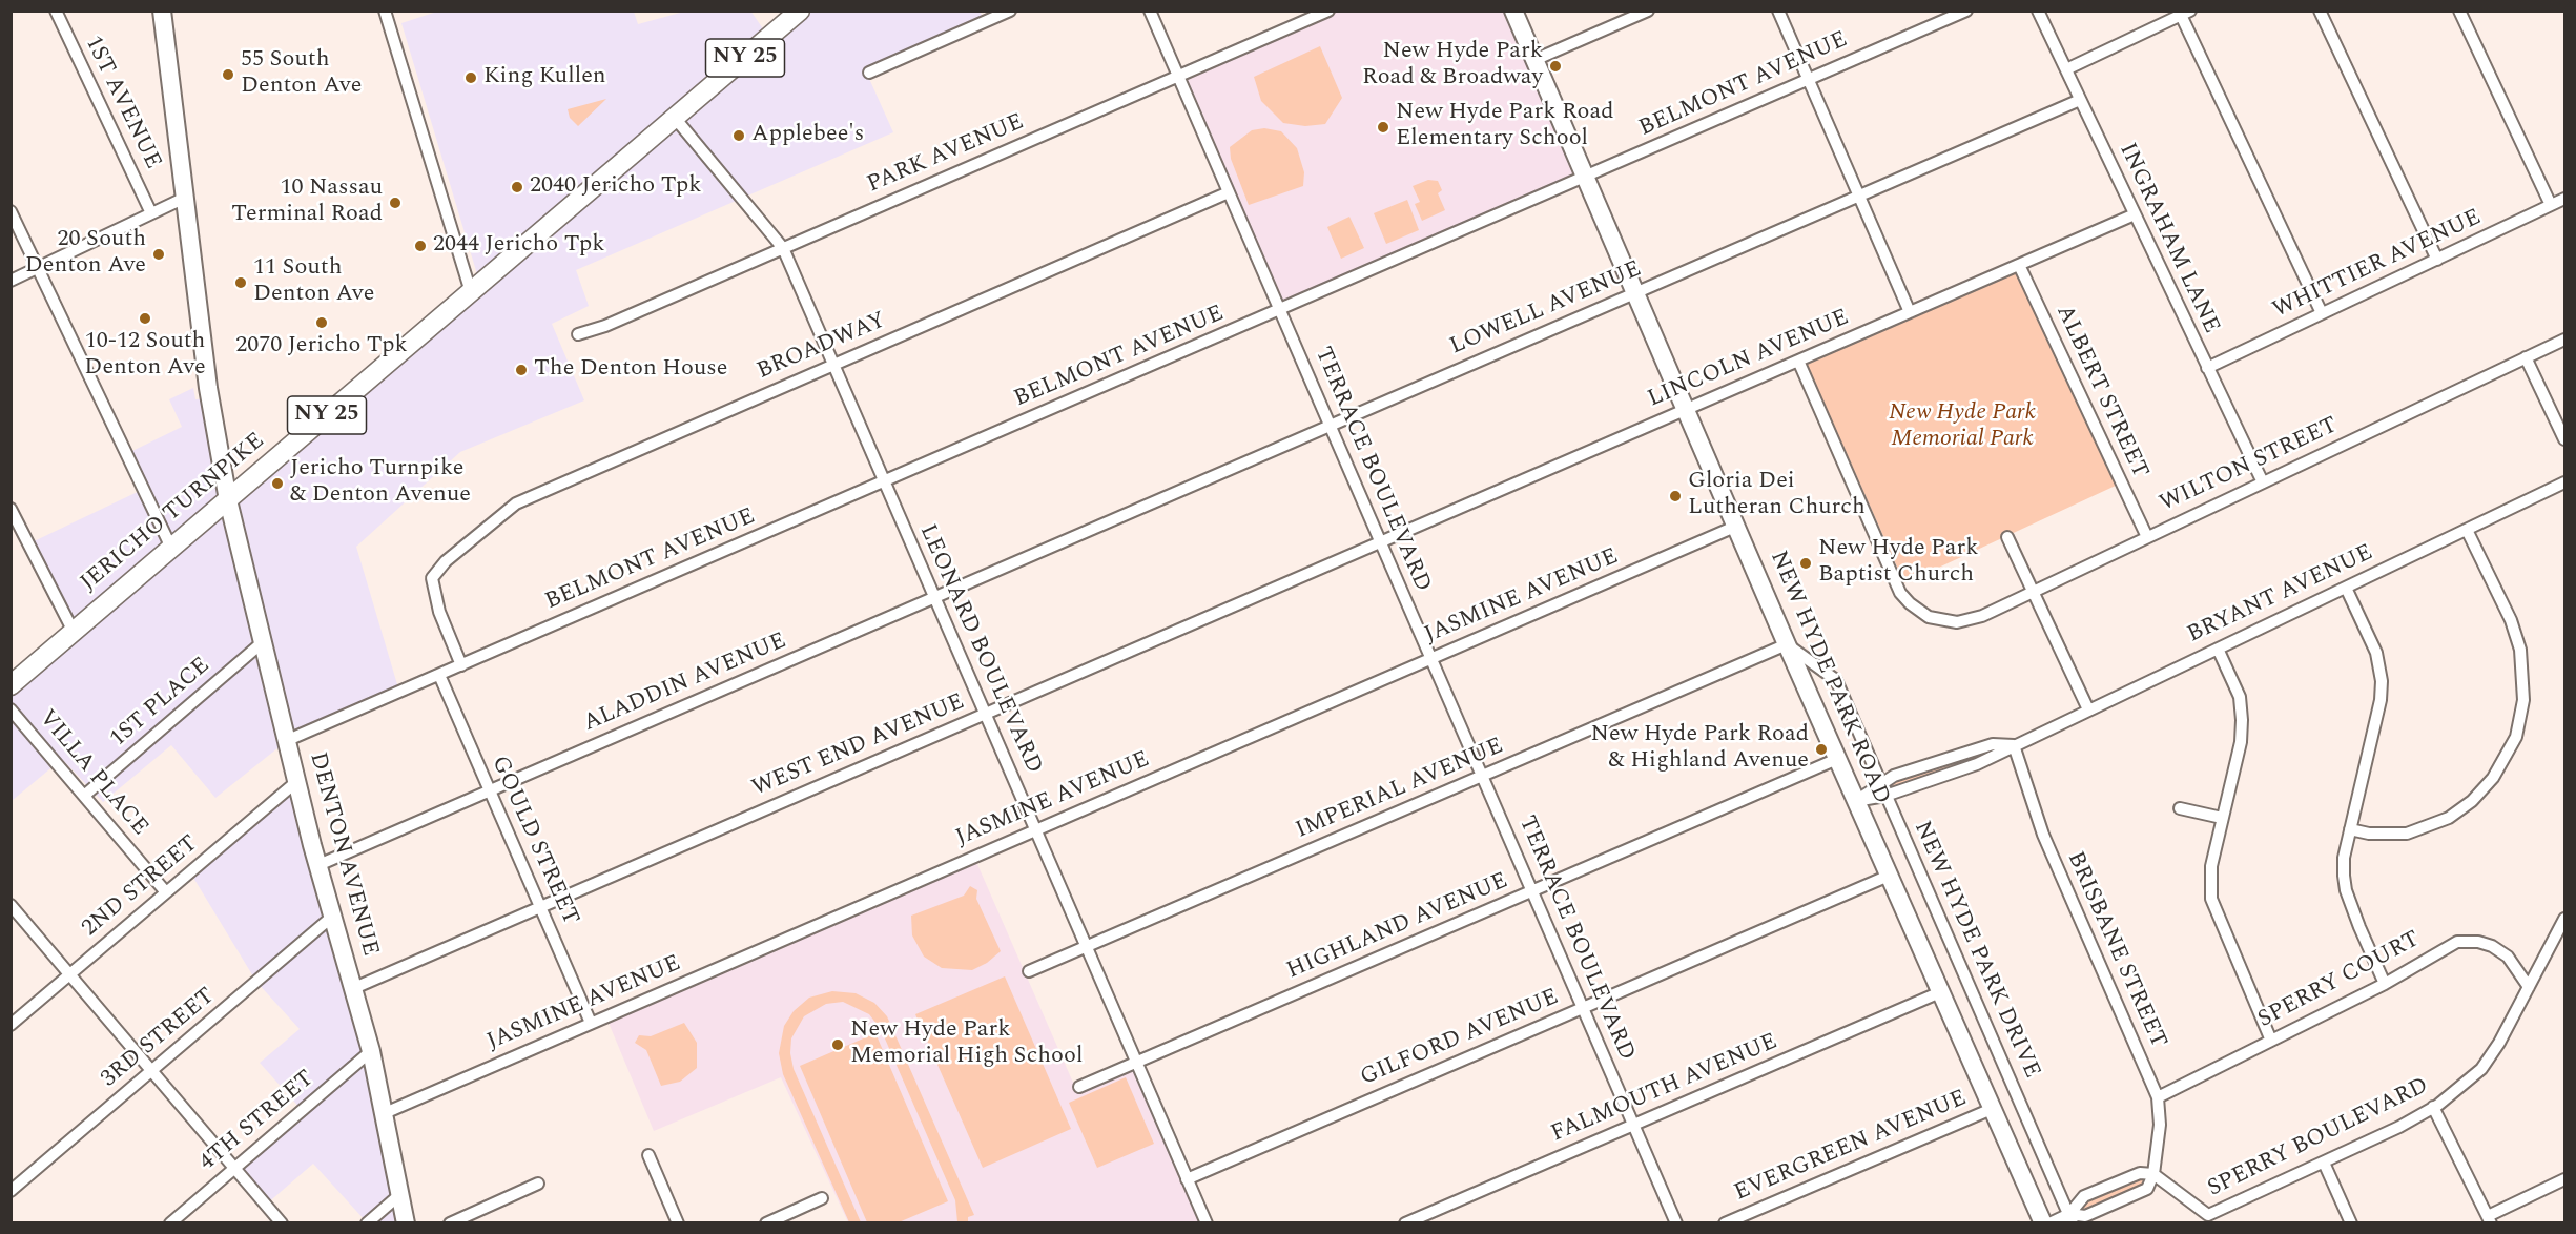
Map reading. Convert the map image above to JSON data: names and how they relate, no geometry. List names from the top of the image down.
{
  "streets": {
    "main road": [
      "NY 25",
      "JERICHO TURNPIKE",
      "NEW HYDE PARK ROAD",
      "DENTON AVENUE"
    ],
    "street": [
      "BELMONT AVENUE",
      "1ST AVENUE",
      "PARK AVENUE",
      "INGRAHAM LANE",
      "WHITTIER AVENUE",
      "LOWELL AVENUE",
      "BROADWAY",
      "LINCOLN AVENUE",
      "ALBERT STREET",
      "WILTON STREET",
      "TERRACE BOULEVARD",
      "BRYANT AVENUE",
      "JASMINE AVENUE",
      "LEONARD BOULEVARD",
      "ALADDIN AVENUE",
      "1ST PLACE",
      "WEST END AVENUE",
      "VILLA PLACE",
      "IMPERIAL AVENUE",
      "GOULD STREET",
      "2ND STREET",
      "HIGHLAND AVENUE",
      "NEW HYDE PARK DRIVE",
      "BRISBANE STREET",
      "SPERRY COURT",
      "3RD STREET",
      "GILFORD AVENUE",
      "FALMOUTH AVENUE",
      "4TH STREET",
      "SPERRY BOULEVARD",
      "EVERGREEN AVENUE"
    ]
  },
  "crossings": [
    ["BELMONT AVENUE", "BROADWAY"],
    ["BELMONT AVENUE", "TERRACE BOULEVARD"],
    ["BELMONT AVENUE", "LEONARD BOULEVARD"],
    ["BELMONT AVENUE", "NEW HYDE PARK ROAD"],
    ["BELMONT AVENUE", "GOULD STREET"],
    ["BELMONT AVENUE", "DENTON AVENUE"],
    ["PARK AVENUE", "TERRACE BOULEVARD"],
    ["PARK AVENUE", "LEONARD BOULEVARD"],
    ["INGRAHAM LANE", "WHITTIER AVENUE"],
    ["INGRAHAM LANE", "LOWELL AVENUE"],
    ["INGRAHAM LANE", "LINCOLN AVENUE"],
    ["INGRAHAM LANE", "WILTON STREET"],
    ["LOWELL AVENUE", "TERRACE BOULEVARD"],
    ["LOWELL AVENUE", "NEW HYDE PARK ROAD"],
    ["LOWELL AVENUE", "ALADDIN AVENUE"],
    ["BROADWAY", "TERRACE BOULEVARD"],
    ["BROADWAY", "LEONARD BOULEVARD"],
    ["LINCOLN AVENUE", "ALBERT STREET"],
    ["LINCOLN AVENUE", "WILTON STREET"],
    ["LINCOLN AVENUE", "TERRACE BOULEVARD"],
    ["LINCOLN AVENUE", "NEW HYDE PARK ROAD"],
    ["LINCOLN AVENUE", "WEST END AVENUE"],
    ["ALBERT STREET", "WILTON STREET"],
    ["TERRACE BOULEVARD", "JASMINE AVENUE"],
    ["TERRACE BOULEVARD", "WEST END AVENUE"],
    ["TERRACE BOULEVARD", "IMPERIAL AVENUE"],
    ["TERRACE BOULEVARD", "HIGHLAND AVENUE"],
    ["TERRACE BOULEVARD", "GILFORD AVENUE"],
    ["TERRACE BOULEVARD", "FALMOUTH AVENUE"],
    ["JERICHO TURNPIKE", "LEONARD BOULEVARD"],
    ["JERICHO TURNPIKE", "DENTON AVENUE"],
    ["BRYANT AVENUE", "NEW HYDE PARK ROAD"],
    ["BRYANT AVENUE", "NEW HYDE PARK DRIVE"],
    ["BRYANT AVENUE", "BRISBANE STREET"],
    ["JASMINE AVENUE", "LEONARD BOULEVARD"],
    ["JASMINE AVENUE", "NEW HYDE PARK ROAD"],
    ["JASMINE AVENUE", "GOULD STREET"],
    ["JASMINE AVENUE", "DENTON AVENUE"],
    ["LEONARD BOULEVARD", "ALADDIN AVENUE"],
    ["LEONARD BOULEVARD", "WEST END AVENUE"],
    ["LEONARD BOULEVARD", "IMPERIAL AVENUE"],
    ["LEONARD BOULEVARD", "HIGHLAND AVENUE"],
    ["LEONARD BOULEVARD", "GILFORD AVENUE"],
    ["NEW HYDE PARK ROAD", "IMPERIAL AVENUE"],
    ["NEW HYDE PARK ROAD", "HIGHLAND AVENUE"],
    ["NEW HYDE PARK ROAD", "NEW HYDE PARK DRIVE"],
    ["NEW HYDE PARK ROAD", "GILFORD AVENUE"],
    ["NEW HYDE PARK ROAD", "FALMOUTH AVENUE"],
    ["NEW HYDE PARK ROAD", "EVERGREEN AVENUE"],
    ["ALADDIN AVENUE", "GOULD STREET"],
    ["ALADDIN AVENUE", "DENTON AVENUE"],
    ["1ST PLACE", "VILLA PLACE"],
    ["1ST PLACE", "DENTON AVENUE"],
    ["WEST END AVENUE", "GOULD STREET"],
    ["WEST END AVENUE", "DENTON AVENUE"],
    ["VILLA PLACE", "2ND STREET"],
    ["IMPERIAL AVENUE", "NEW HYDE PARK DRIVE"],
    ["DENTON AVENUE", "2ND STREET"],
    ["DENTON AVENUE", "3RD STREET"],
    ["DENTON AVENUE", "4TH STREET"],
    ["BRISBANE STREET", "SPERRY COURT"],
    ["BRISBANE STREET", "SPERRY BOULEVARD"],
    ["SPERRY COURT", "SPERRY BOULEVARD"]
  ],
  "parks": ["New Hyde Park Memorial Park"],
  "places": [
    "New Hyde Park Road & Broadway",
    "55 South Denton Ave",
    "King Kullen",
    "New Hyde Park Road Elementary School",
    "Applebee's",
    "2040 Jericho Tpk",
    "10 Nassau Terminal Road",
    "2044 Jericho Tpk",
    "20 South Denton Ave",
    "11 South Denton Ave",
    "10-12 South Denton Ave",
    "2070 Jericho Tpk",
    "The Denton House",
    "Jericho Turnpike & Denton Avenue",
    "Gloria Dei Lutheran Church",
    "New Hyde Park Baptist Church",
    "New Hyde Park Road & Highland Avenue",
    "New Hyde Park Memorial High School"
  ]
}
